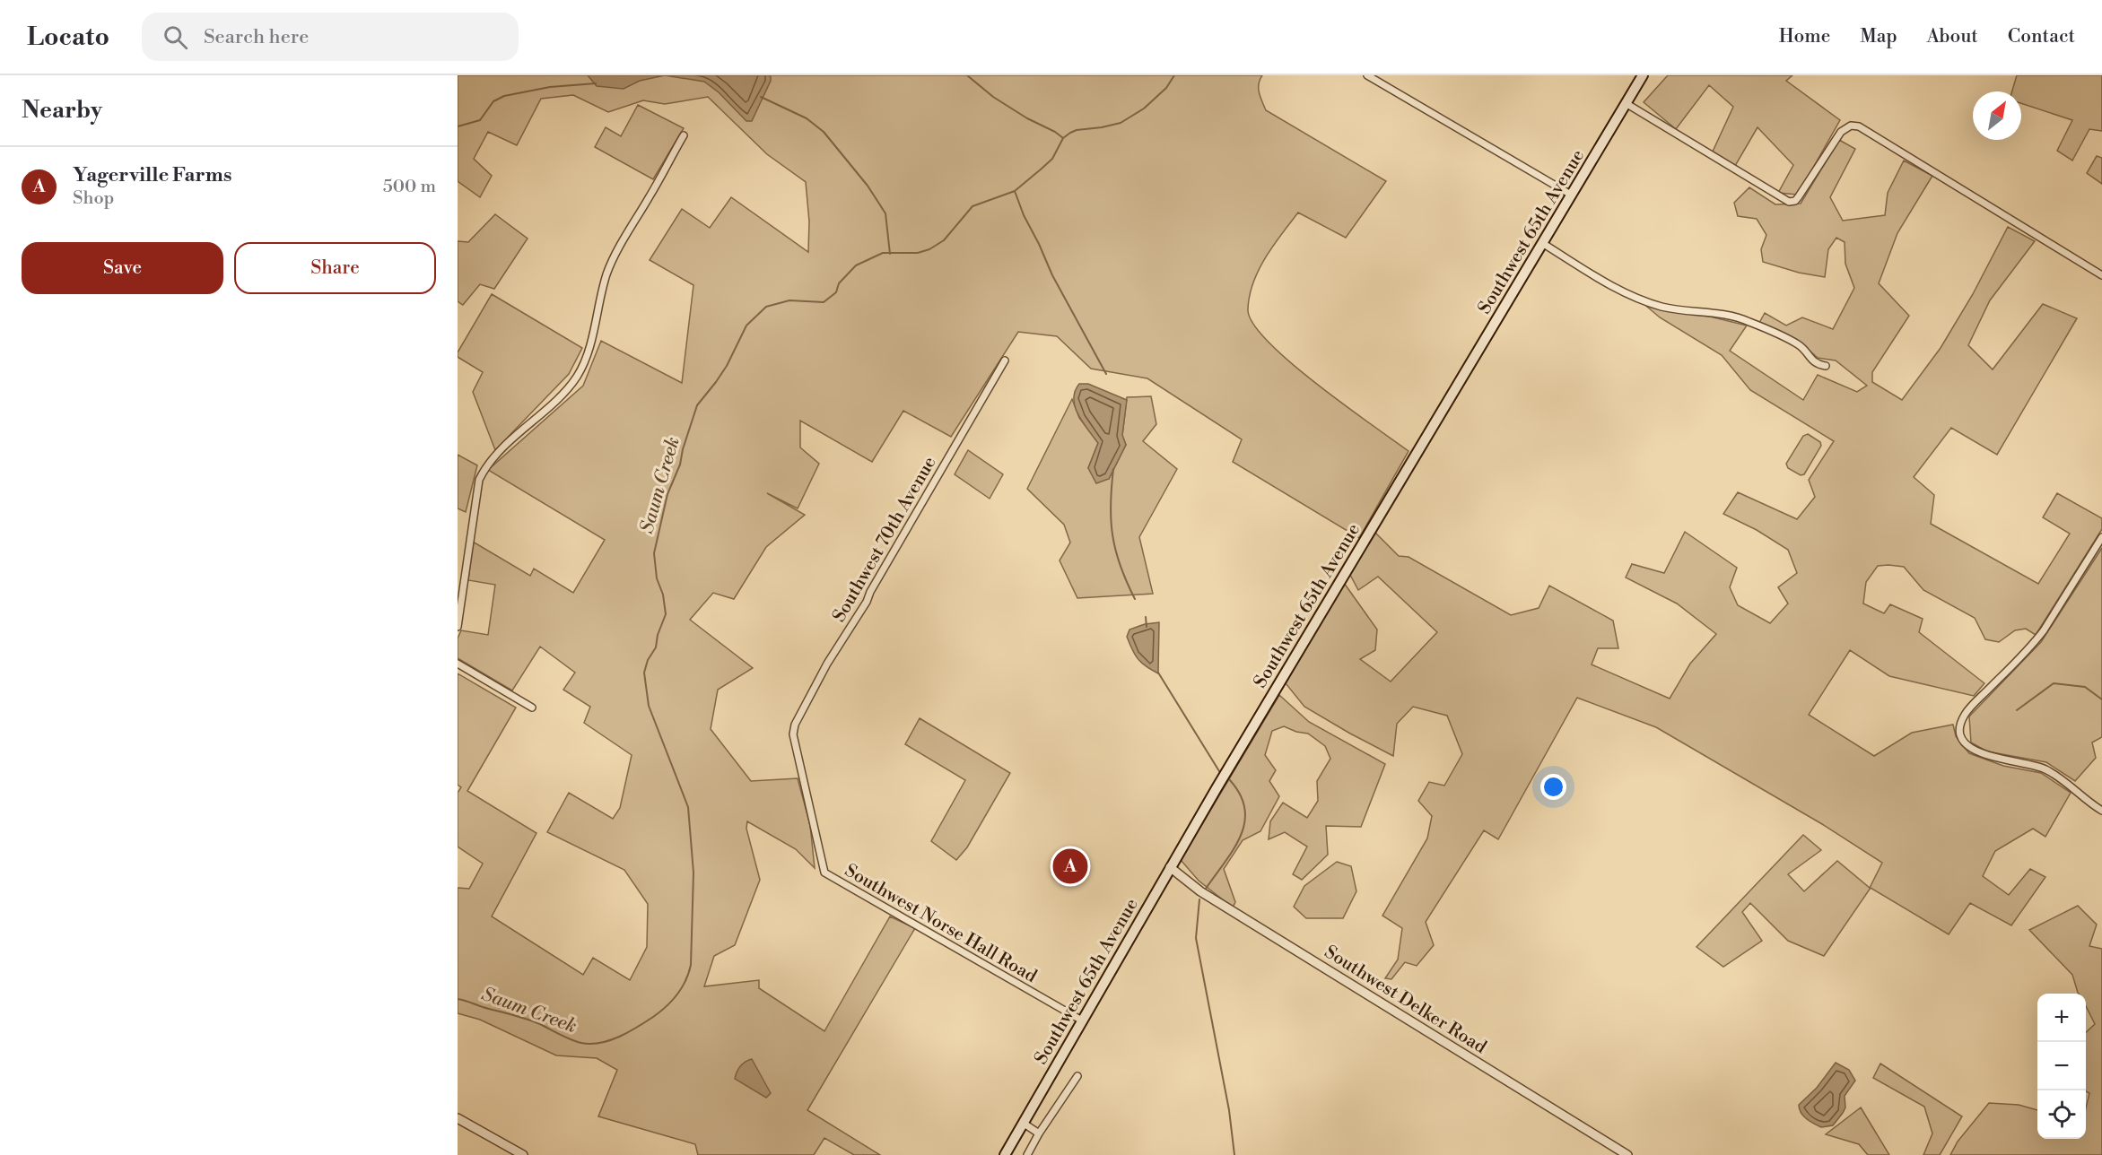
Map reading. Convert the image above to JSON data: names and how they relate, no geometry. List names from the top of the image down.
{
  "streets": {
    "main road": ["Southwest 65th Avenue"],
    "street": ["Southwest 70th Avenue", "Southwest Norse Hall Road", "Southwest Delker Road"]
  },
  "crossings": [
    ["Southwest 65th Avenue", "Southwest Norse Hall Road"],
    ["Southwest 65th Avenue", "Southwest Delker Road"],
    ["Southwest 70th Avenue", "Southwest Norse Hall Road"]
  ],
  "water": ["Saum Creek"],
  "north": "top right",
  "page": {
    "header": "Locato",
    "search": "Search here",
    "nav": [
      "Home",
      "Map",
      "About",
      "Contact"
    ],
    "heading": "Nearby",
    "list": [
      {
        "mark": "A",
        "name": "Yagerville Farms",
        "note": "Shop",
        "value": "500 m"
      }
    ],
    "buttons": ["Save", "Share"],
    "pins": "A",
    "map_buttons": ["+", "−"]
  }
}
